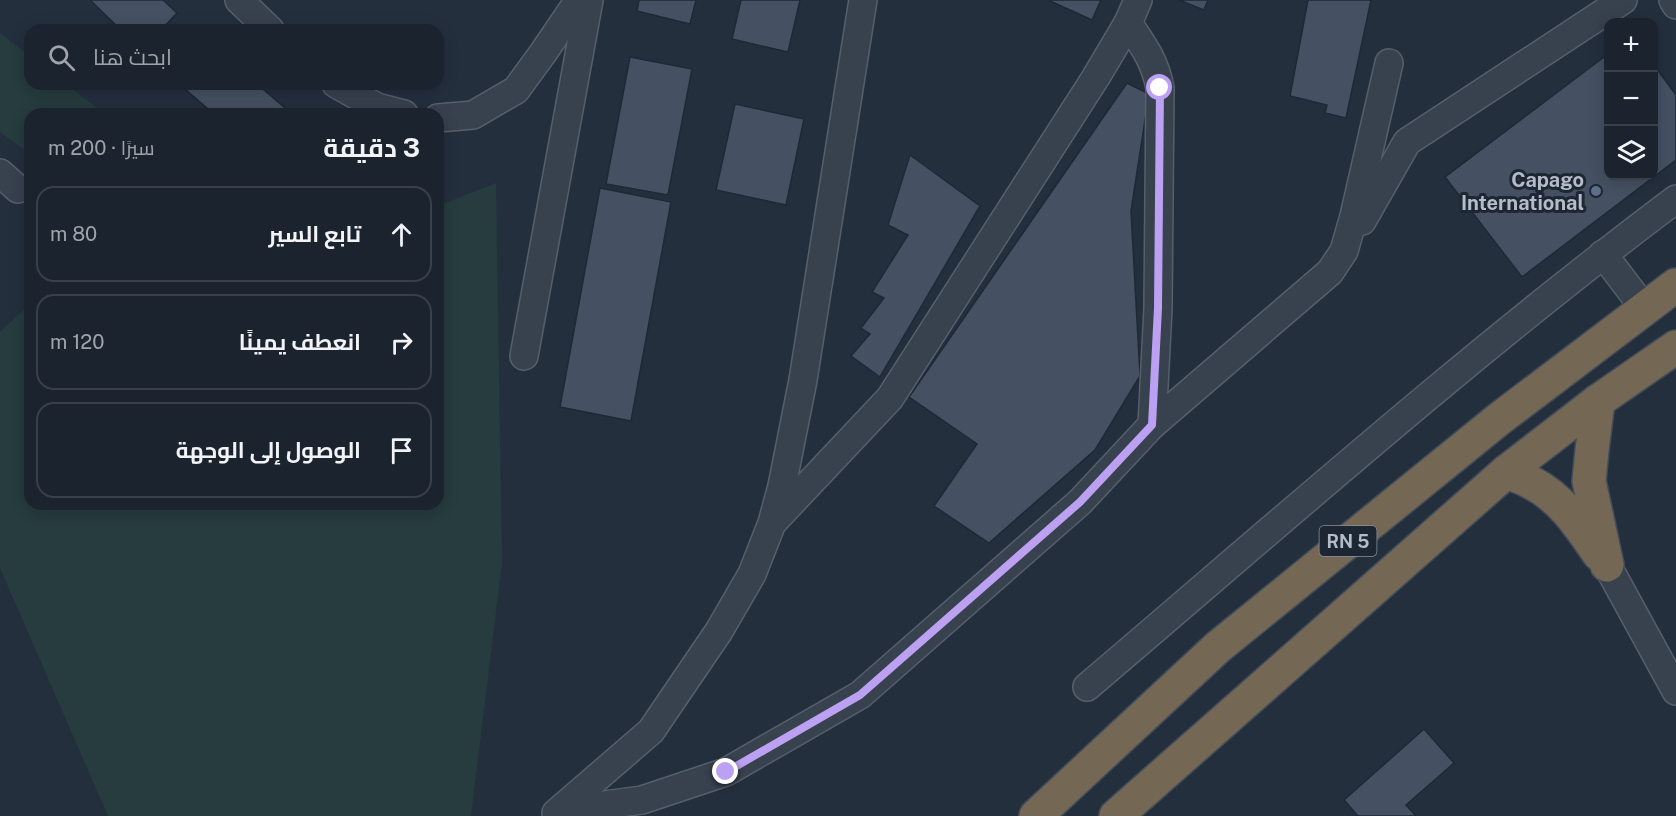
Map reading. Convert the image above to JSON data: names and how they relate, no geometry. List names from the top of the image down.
{
  "streets": {
    "highway": ["RN 5"]
  },
  "places": ["Capago International"],
  "page": {
    "map_buttons": ["+", "−"],
    "search": "ابحث هنا",
    "heading": ["3 دقيقة", "سيرًا · 200 m"],
    "list": [
      ["تابع السير", "80 m"],
      ["انعطف يمينًا", "120 m"],
      "الوصول إلى الوجهة"
    ]
  }
}
